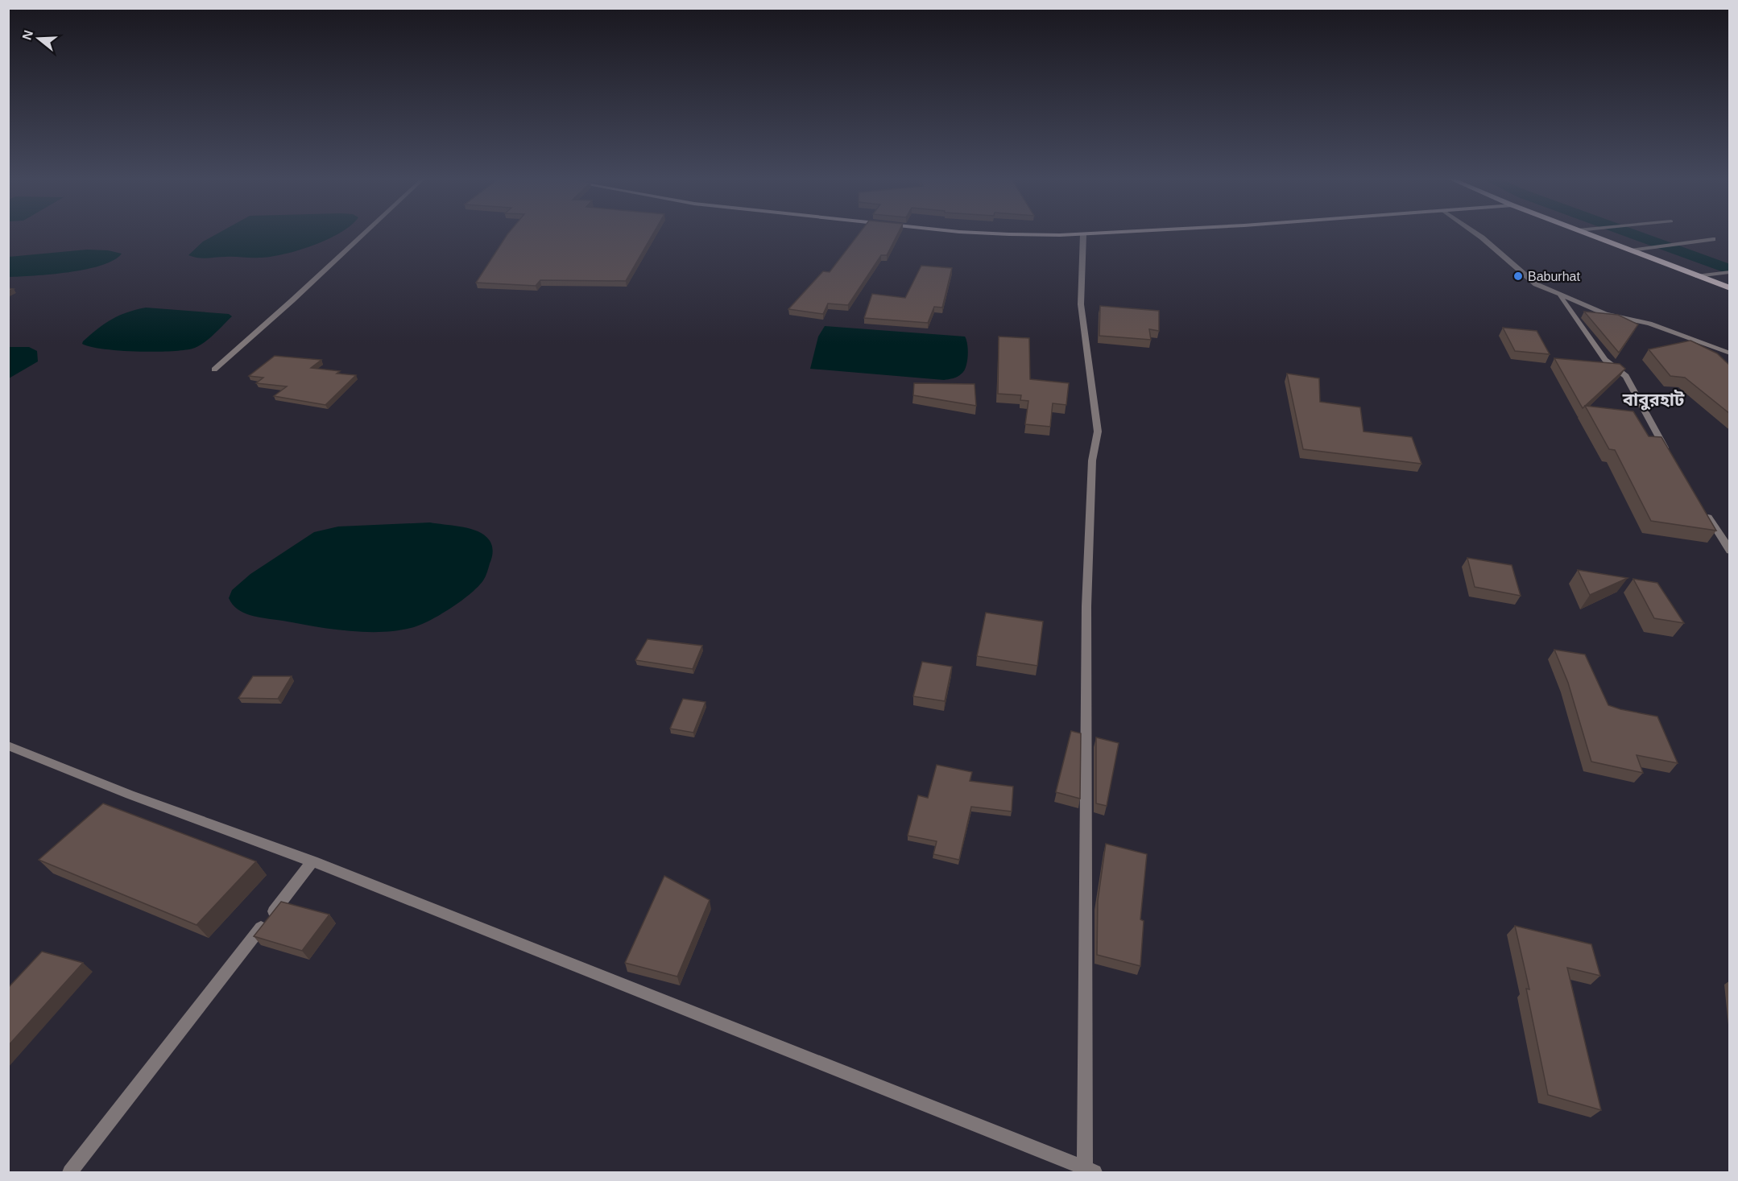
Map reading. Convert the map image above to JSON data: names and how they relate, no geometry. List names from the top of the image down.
{
  "districts": ["বাবুরহাট"],
  "places": ["Baburhat"],
  "north": "left"
}
